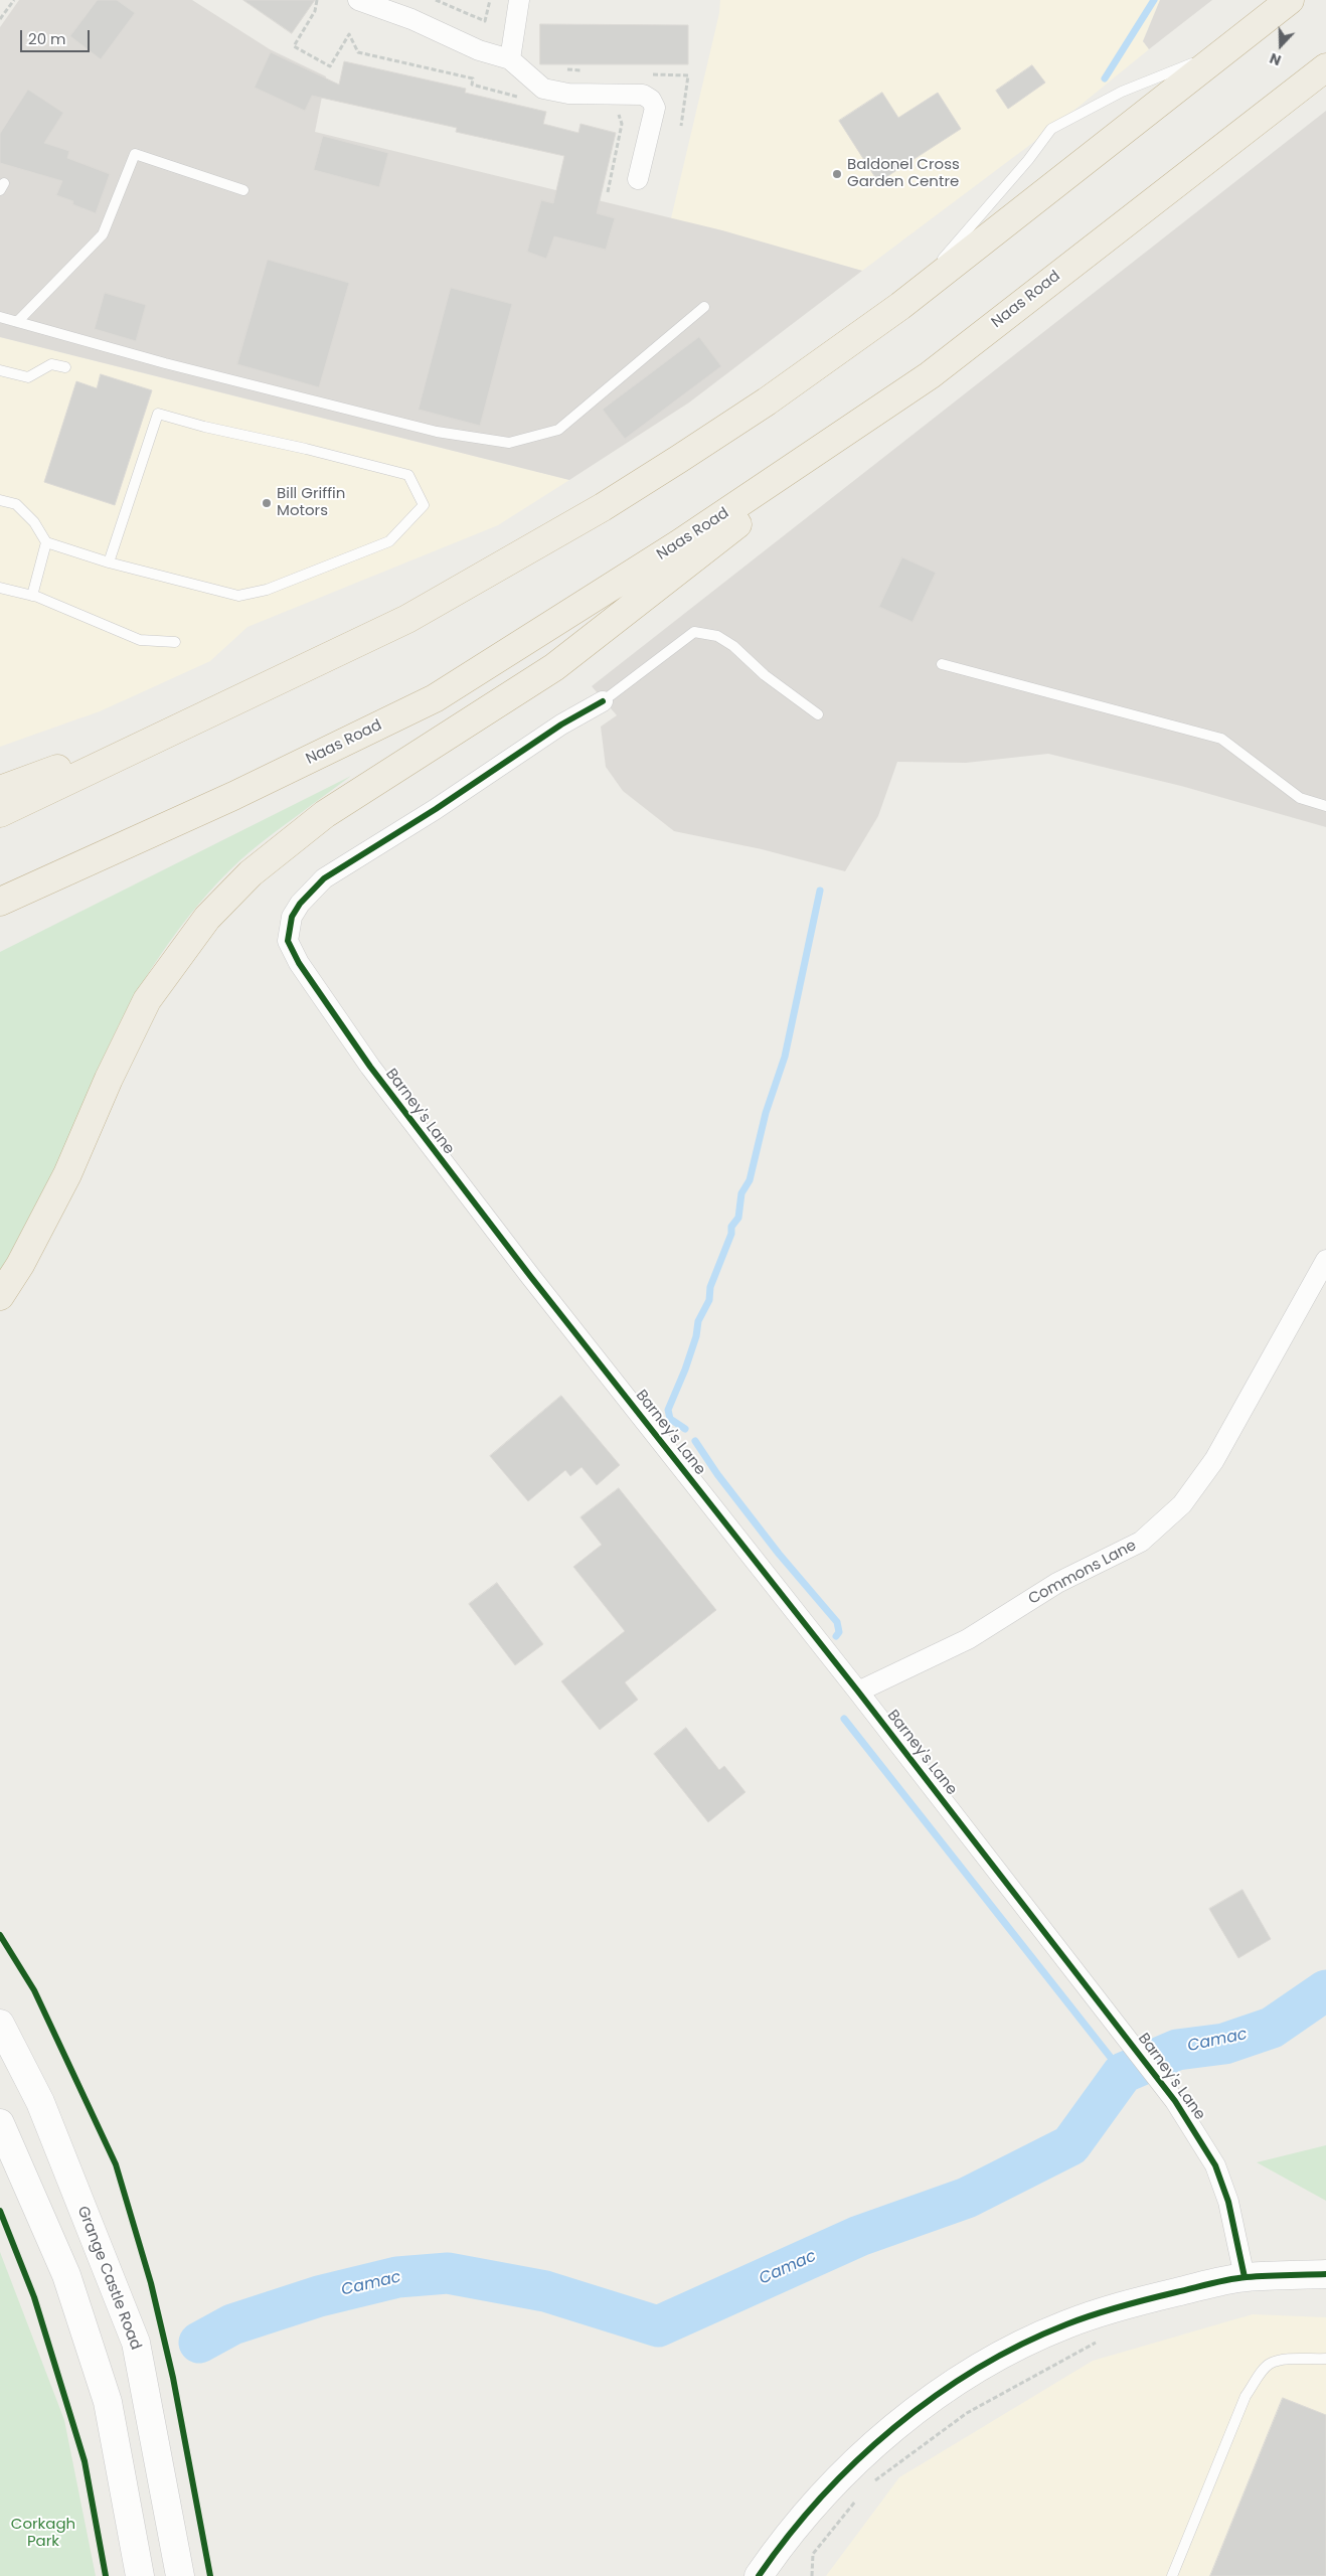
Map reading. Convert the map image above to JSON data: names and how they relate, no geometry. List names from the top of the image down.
{
  "streets": {
    "highway": ["Naas Road"],
    "main road": ["Grange Castle Road"],
    "street": ["Barney's Lane", "Commons Lane"]
  },
  "crossings": [
    ["Barney's Lane", "Commons Lane"]
  ],
  "water": ["Camac"],
  "parks": ["Corkagh Park"],
  "places": ["Baldonel Cross Garden Centre", "Bill Griffin Motors"],
  "scale_bar": "20 m",
  "north": "bottom"
}
